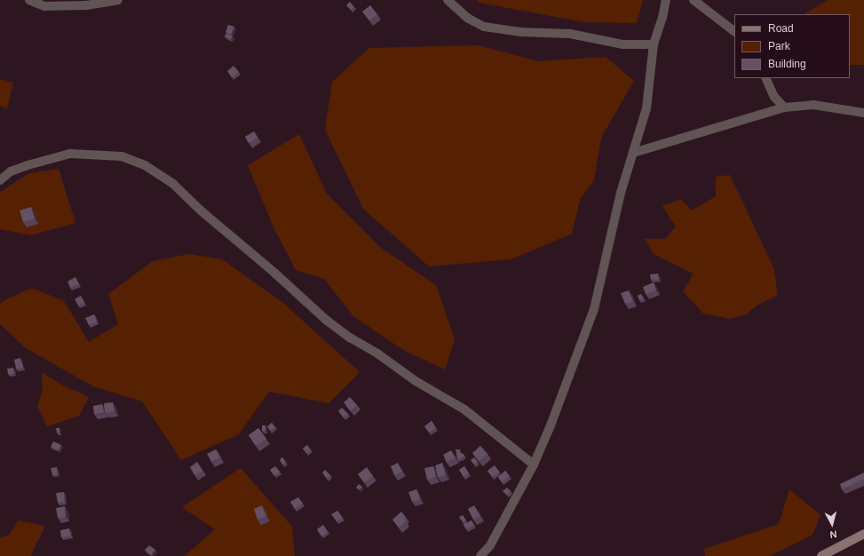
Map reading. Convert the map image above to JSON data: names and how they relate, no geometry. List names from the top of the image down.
{
  "legend": ["Road", "Park", "Building"],
  "north": "bottom"
}
